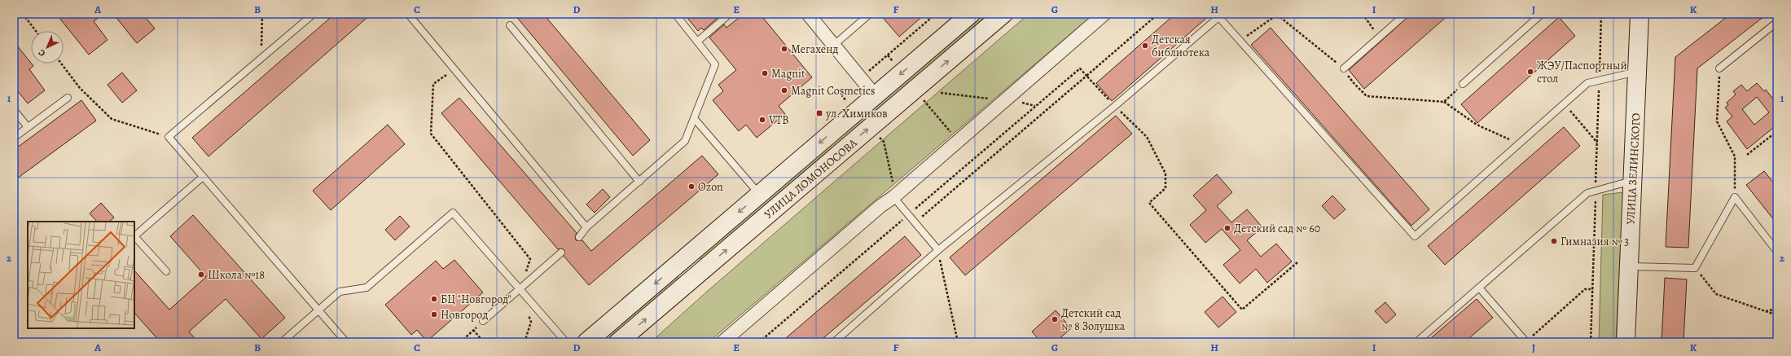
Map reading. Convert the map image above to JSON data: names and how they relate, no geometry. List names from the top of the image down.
{
  "streets": {
    "main road": ["УЛИЦА ЗЕЛИНСКОГО", "УЛИЦА ЛОМОНОСОВА"]
  },
  "places": {
    "other": [
      "Детская библиотека",
      "Мегахенд",
      "ЖЭУ/Паспортный стол",
      "Magnit",
      "Magnit Cosmetics",
      "VTB",
      "Ozon",
      "Детский сад № 60",
      "Гимназия № 3",
      "Школа №18",
      "БЦ \"Новгород\"",
      "Новгород",
      "Детский сад № 8 Золушка"
    ],
    "transit": ["ул. Химиков"]
  },
  "north": "bottom left",
  "grid": {
    "columns": [
      "A",
      "B",
      "C",
      "D",
      "E",
      "F",
      "G",
      "H",
      "I",
      "J",
      "K"
    ],
    "rows": ["1", "2"]
  }
}
